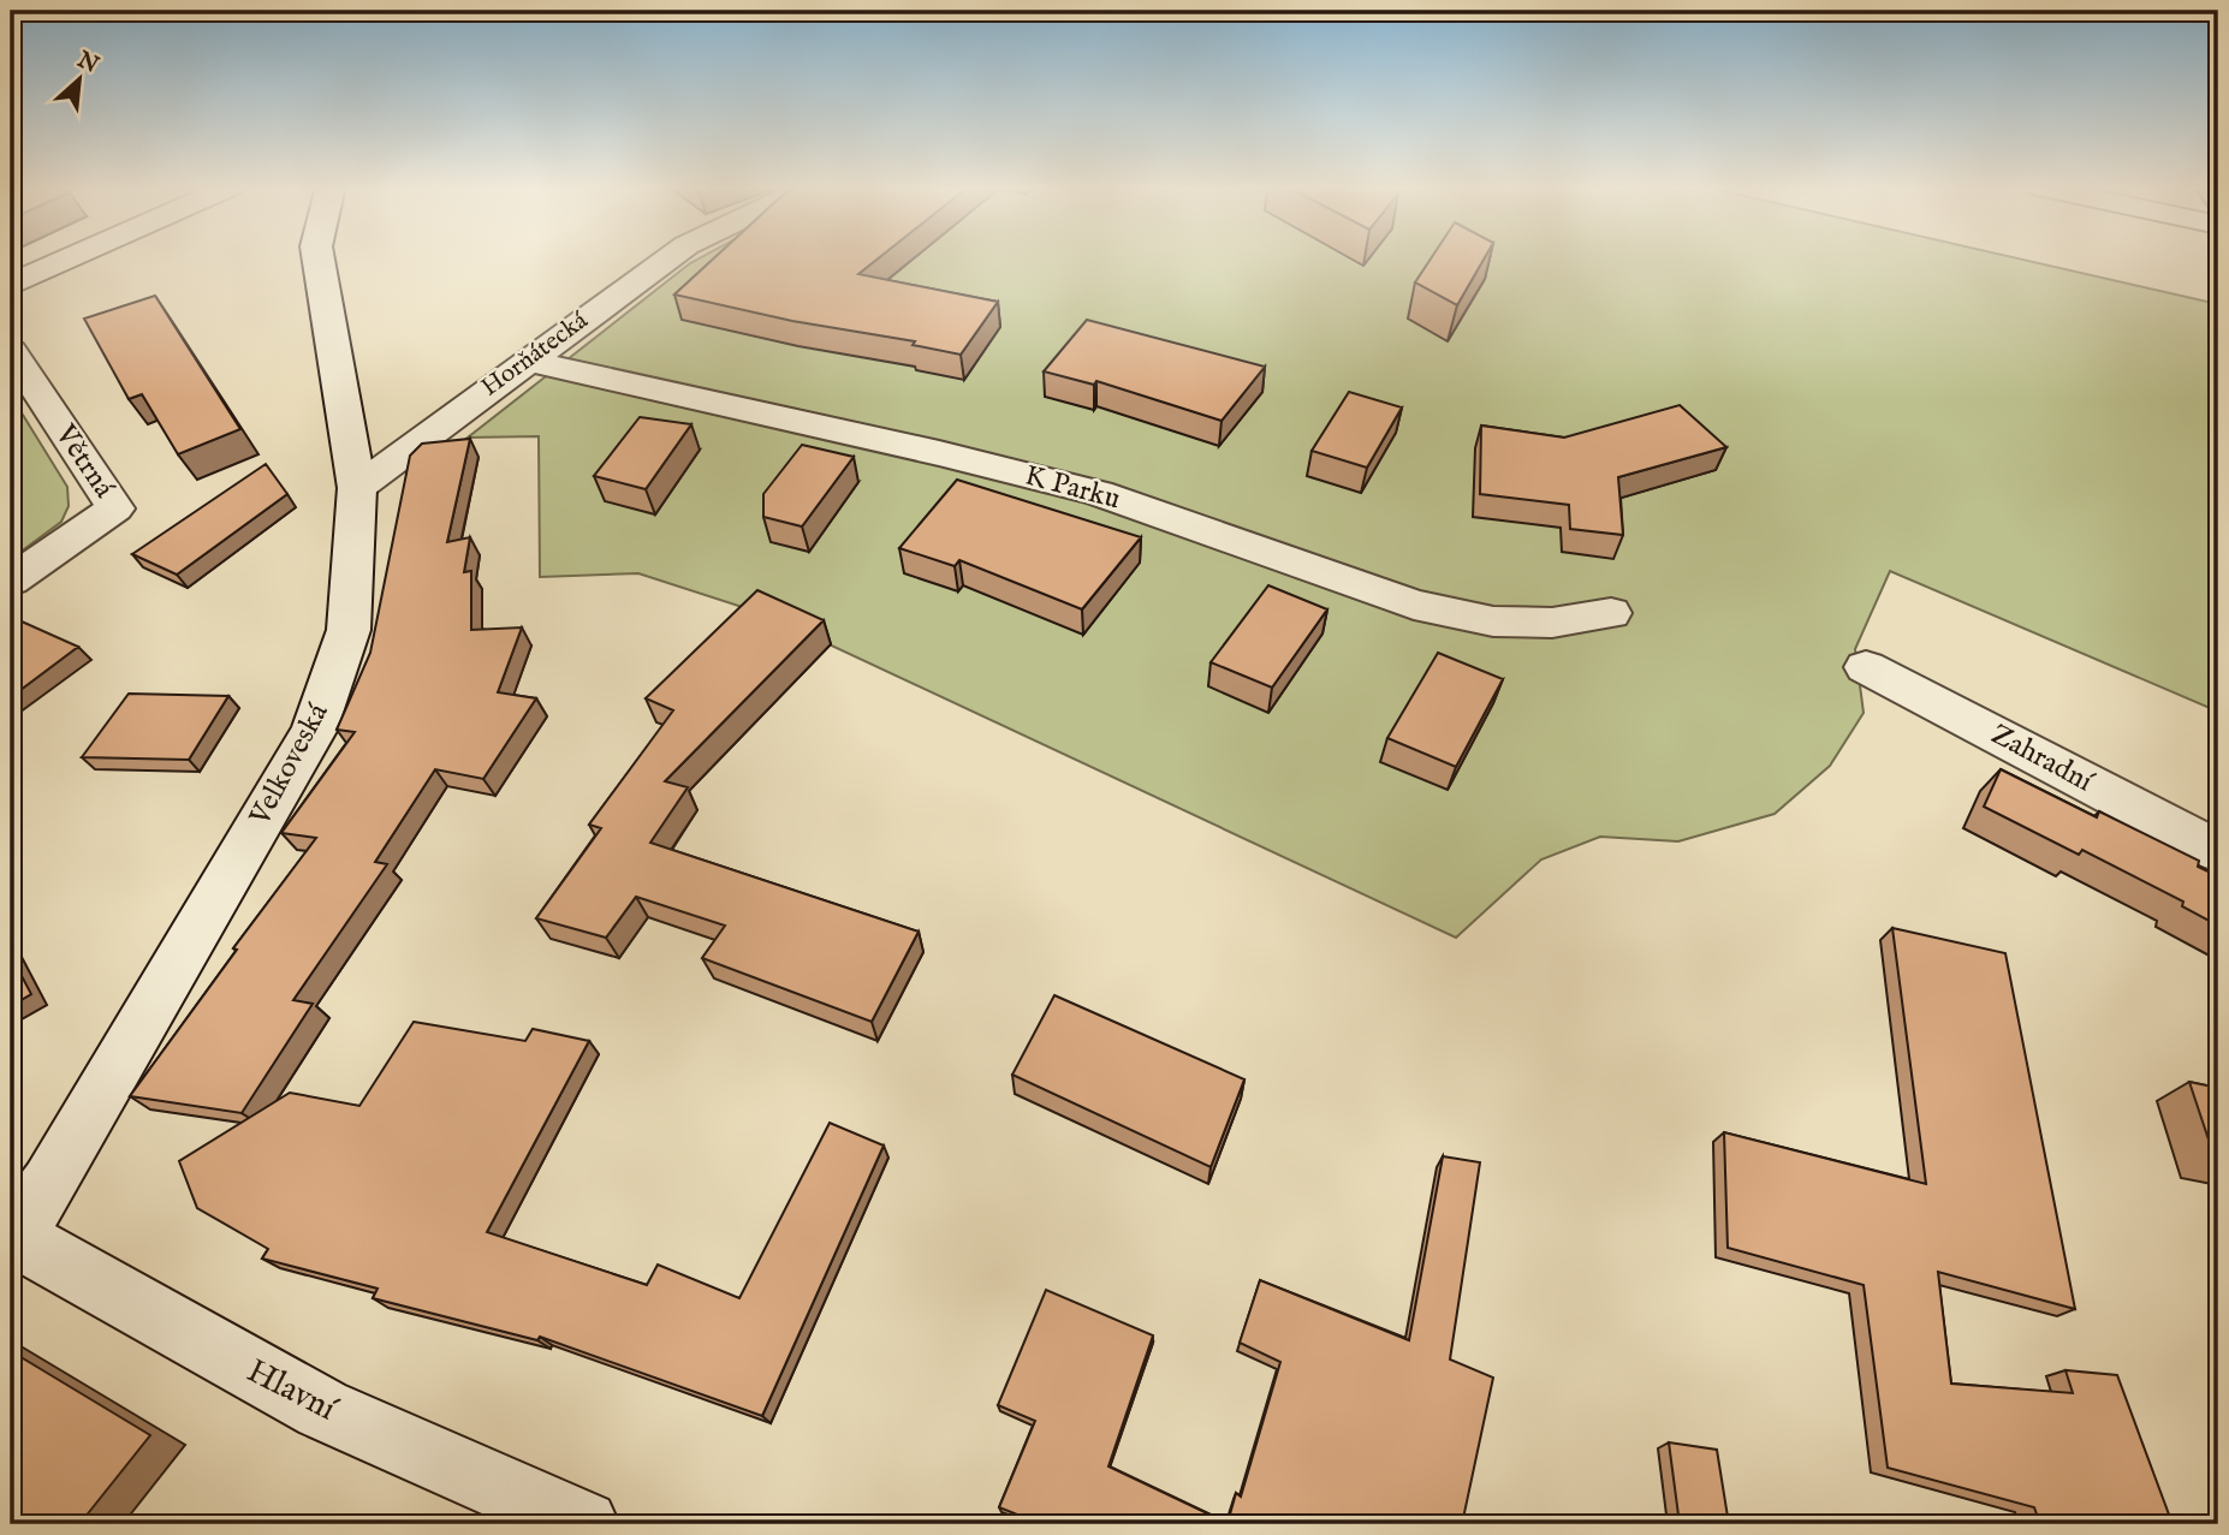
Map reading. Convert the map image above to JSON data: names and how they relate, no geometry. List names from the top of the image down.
{
  "streets": {
    "street": [
      "Horňátecká",
      "Větrná",
      "K Parku",
      "Zahradní",
      "Velkoveská",
      "Hlavní"
    ]
  },
  "crossings": [
    ["Horňátecká", "K Parku"],
    ["Horňátecká", "Velkoveská"],
    ["Velkoveská", "Hlavní"]
  ],
  "north": "top right"
}
